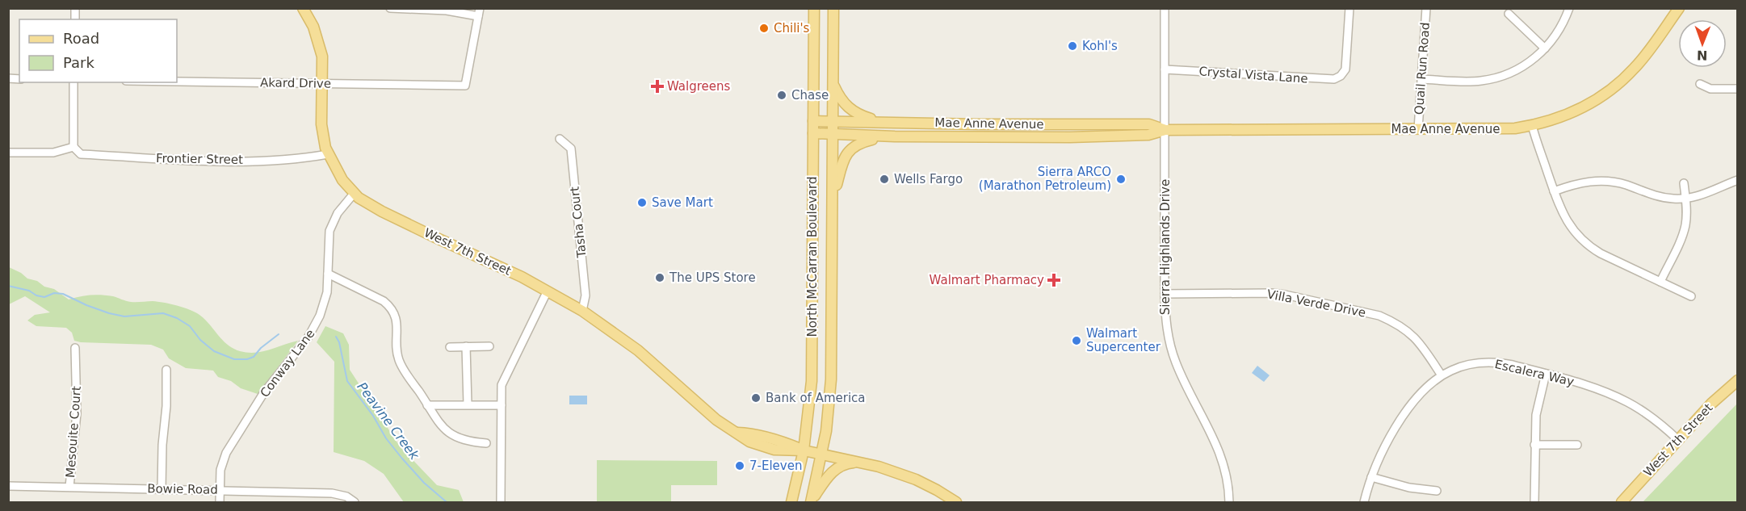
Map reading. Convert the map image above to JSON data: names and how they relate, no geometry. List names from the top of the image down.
{
  "streets": {
    "main road": ["Mae Anne Avenue", "West 7th Street", "North McCarran Boulevard"],
    "street": [
      "Quail Run Road",
      "Crystal Vista Lane",
      "Akard Drive",
      "Frontier Street",
      "Tasha Court",
      "Sierra Highlands Drive",
      "Villa Verde Drive",
      "Conway Lane",
      "Escalera Way",
      "Mesouite Court",
      "Bowie Road"
    ]
  },
  "crossings": [
    ["Quail Run Road", "Mae Anne Avenue"],
    ["Crystal Vista Lane", "Sierra Highlands Drive"],
    ["Akard Drive", "West 7th Street"],
    ["Mae Anne Avenue", "Sierra Highlands Drive"],
    ["Mae Anne Avenue", "North McCarran Boulevard"],
    ["Frontier Street", "West 7th Street"],
    ["Tasha Court", "West 7th Street"],
    ["Sierra Highlands Drive", "Villa Verde Drive"],
    ["West 7th Street", "North McCarran Boulevard"],
    ["West 7th Street", "Conway Lane"],
    ["West 7th Street", "Escalera Way"],
    ["Villa Verde Drive", "Escalera Way"],
    ["Conway Lane", "Bowie Road"],
    ["Mesouite Court", "Bowie Road"]
  ],
  "water": ["Peavine Creek"],
  "places": {
    "other": [
      "Chili's",
      "Kohl's",
      "Chase",
      "Wells Fargo",
      "Sierra ARCO (Marathon Petroleum)",
      "Save Mart",
      "The UPS Store",
      "Walmart Supercenter",
      "Bank of America",
      "7-Eleven"
    ],
    "health": ["Walgreens", "Walmart Pharmacy"]
  },
  "legend": ["Road", "Park"],
  "north": "bottom"
}
